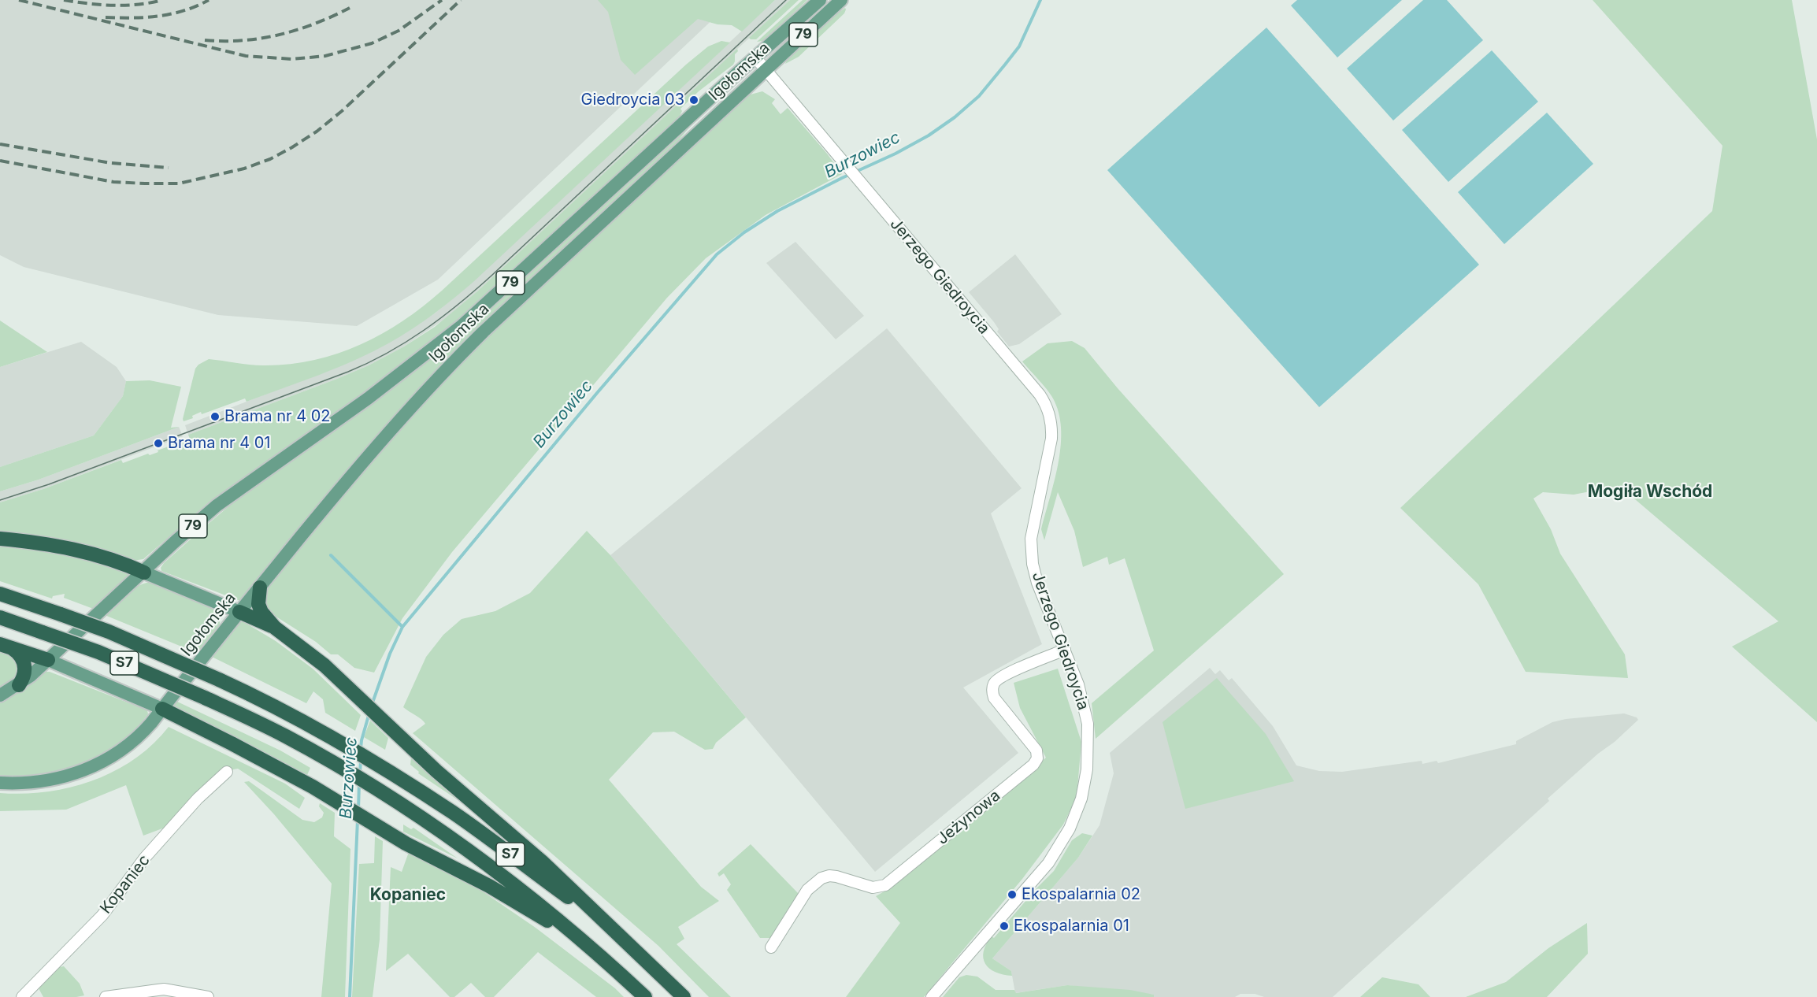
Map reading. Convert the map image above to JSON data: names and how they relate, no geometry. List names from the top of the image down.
{
  "streets": {
    "highway": ["S7"],
    "main road": ["79", "Igołomska"],
    "street": ["Jerzego Giedroycia", "Jeżynowa", "Kopaniec"]
  },
  "crossings": [
    ["79", "Igołomska"],
    ["Igołomska", "Jerzego Giedroycia"],
    ["Jerzego Giedroycia", "Jeżynowa"]
  ],
  "districts": ["Mogiła Wschód", "Kopaniec"],
  "water": ["Burzowiec"],
  "places": [
    "Giedroycia 03",
    "Brama nr 4 02",
    "Brama nr 4 01",
    "Ekospalarnia 02",
    "Ekospalarnia 01"
  ]
}
